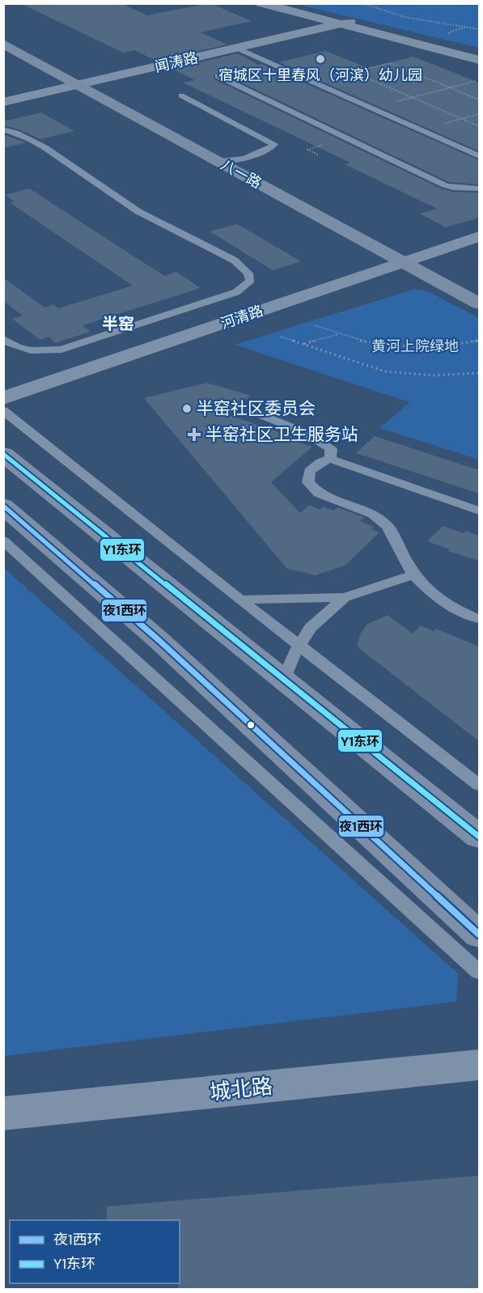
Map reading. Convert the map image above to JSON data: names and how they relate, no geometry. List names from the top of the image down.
{
  "streets": {
    "main road": ["八一路"],
    "street": ["闻涛路", "河清路", "城北路"]
  },
  "crossings": [
    ["闻涛路", "八一路"],
    ["八一路", "河清路"]
  ],
  "districts": ["半窑"],
  "parks": ["黄河上院绿地"],
  "places": {
    "other": ["宿城区十里春风（河滨）幼儿园", "半窑社区委员会"],
    "health": ["半窑社区卫生服务站"]
  },
  "lines": ["transit line Y1东环", "transit line 夜1西环"],
  "legend": ["夜1西环", "Y1东环"]
}
